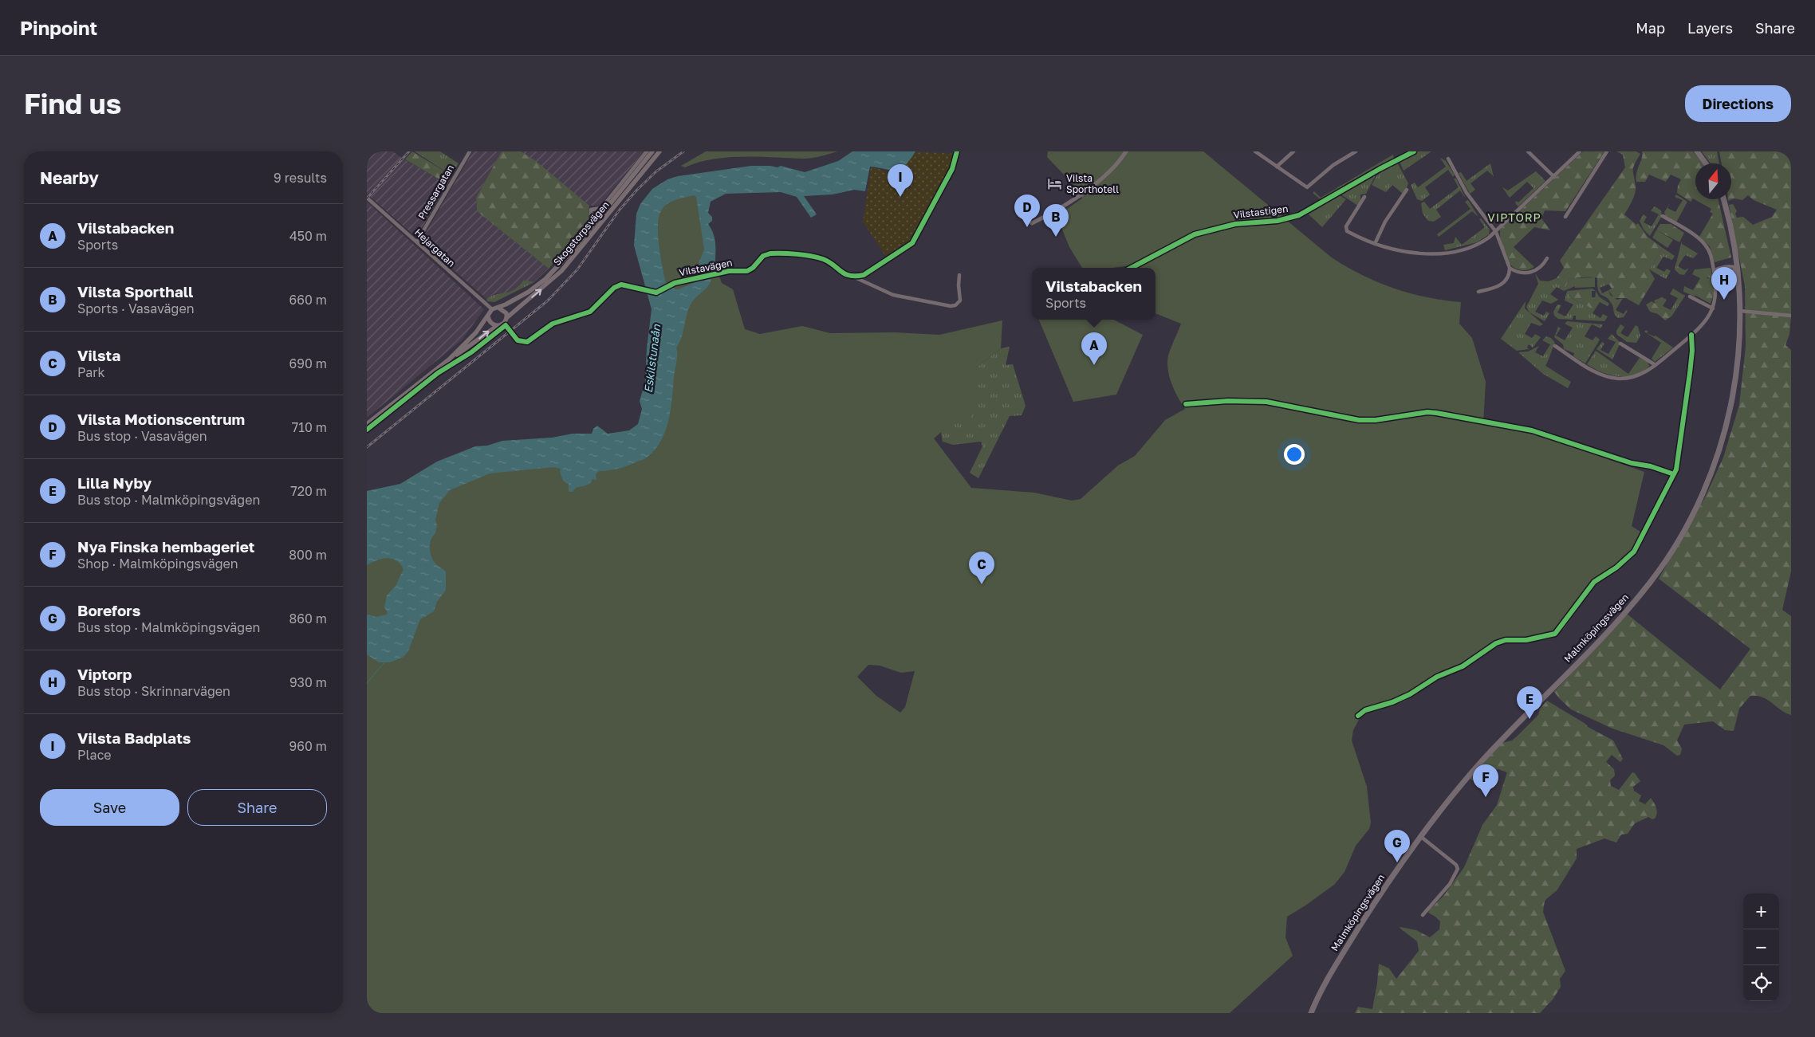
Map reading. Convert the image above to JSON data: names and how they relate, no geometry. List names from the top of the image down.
{
  "streets": {
    "main road": ["Skogstorpsvägen", "Malmköpingsvägen"],
    "street": ["Pressargatan", "Hejargatan", "Vilstavägen"],
    "cycle path": ["Vilstastigen"]
  },
  "crossings": [
    ["Pressargatan", "Hejargatan"],
    ["Skogstorpsvägen", "Hejargatan"],
    ["Skogstorpsvägen", "Vilstavägen"],
    ["Hejargatan", "Vilstavägen"]
  ],
  "districts": ["VIPTORP"],
  "water": ["Eskilstunaån"],
  "places": {
    "hotel": ["Vilsta Sporthotell"]
  },
  "north": "top",
  "page": {
    "header": "Pinpoint",
    "nav": ["Map", "Layers", "Share"],
    "buttons": [
      "Directions",
      ["Save", "Share"]
    ],
    "title": "Find us",
    "heading": ["Nearby", "9 results"],
    "pins": [
      "I",
      "D",
      "B",
      "H",
      "A",
      "C",
      "E",
      "F",
      "G"
    ],
    "list": [
      {
        "mark": "A",
        "name": "Vilstabacken",
        "note": "Sports",
        "value": "450 m"
      },
      {
        "mark": "B",
        "name": "Vilsta Sporthall",
        "note": "Sports · Vasavägen",
        "value": "660 m"
      },
      {
        "mark": "C",
        "name": "Vilsta",
        "note": "Park",
        "value": "690 m"
      },
      {
        "mark": "D",
        "name": "Vilsta Motionscentrum",
        "note": "Bus stop · Vasavägen",
        "value": "710 m"
      },
      {
        "mark": "E",
        "name": "Lilla Nyby",
        "note": "Bus stop · Malmköpingsvägen",
        "value": "720 m"
      },
      {
        "mark": "F",
        "name": "Nya Finska hembageriet",
        "note": "Shop · Malmköpingsvägen",
        "value": "800 m"
      },
      {
        "mark": "G",
        "name": "Borefors",
        "note": "Bus stop · Malmköpingsvägen",
        "value": "860 m"
      },
      {
        "mark": "H",
        "name": "Viptorp",
        "note": "Bus stop · Skrinnarvägen",
        "value": "930 m"
      },
      {
        "mark": "I",
        "name": "Vilsta Badplats",
        "note": "Place",
        "value": "960 m"
      }
    ],
    "popup": ["Vilstabacken", "Sports"],
    "map_buttons": ["+", "−"]
  }
}
